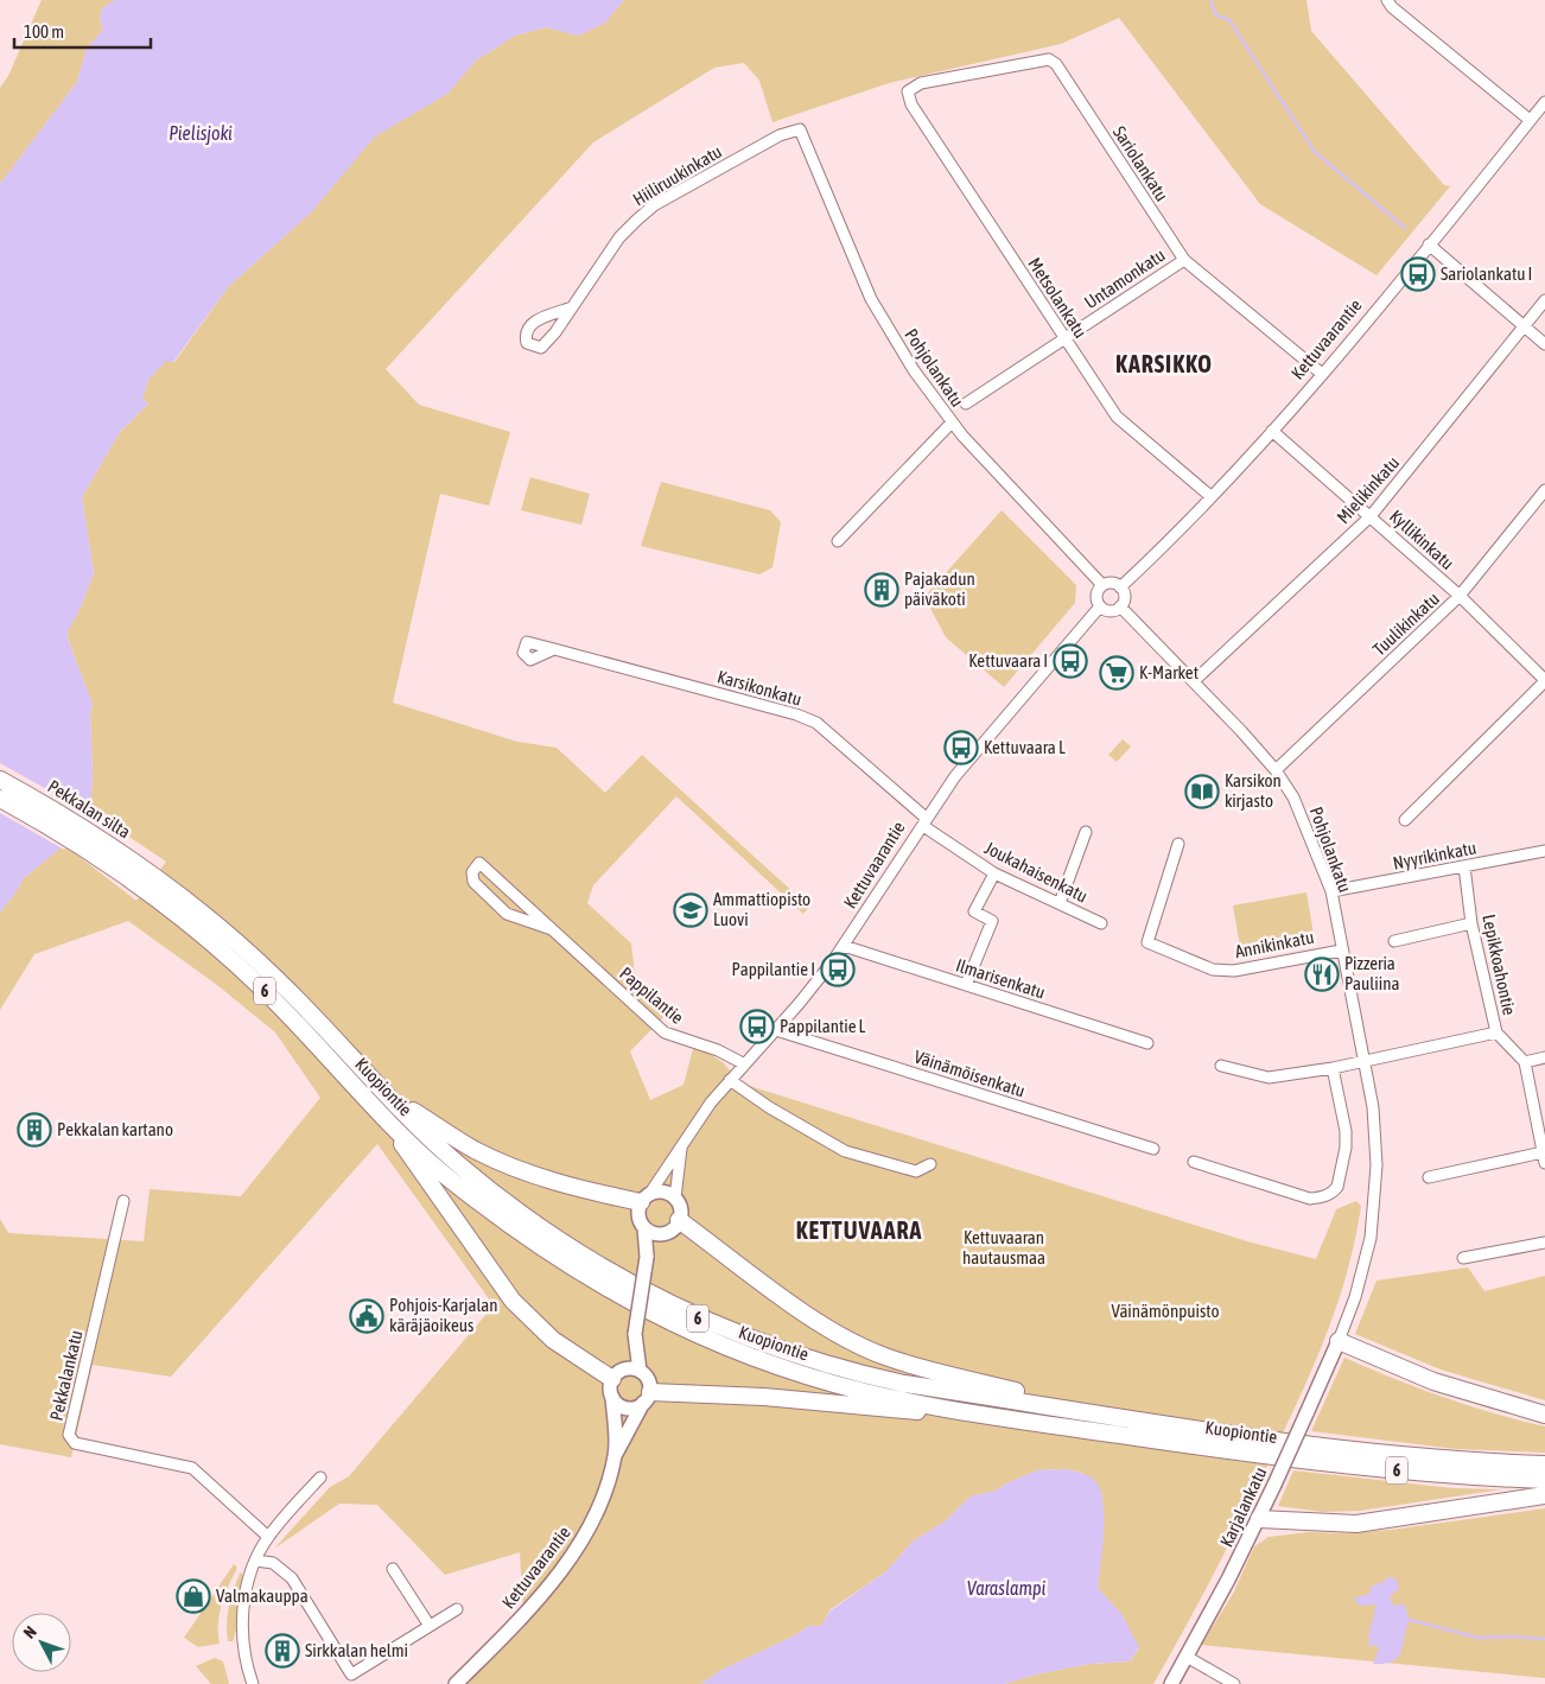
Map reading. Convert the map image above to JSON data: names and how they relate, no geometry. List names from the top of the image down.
{
  "streets": {
    "highway": ["Pekkalan silta", "6", "Kuopiontie"],
    "main road": ["Kettuvaarantie", "Karjalankatu"],
    "street": [
      "Sariolankatu",
      "Hiiliruukinkatu",
      "Untamonkatu",
      "Metsolankatu",
      "Pohjolankatu",
      "Mielikinkatu",
      "Kyllikinkatu",
      "Tuulikinkatu",
      "Karsikonkatu",
      "Nyyrikinkatu",
      "Joukahaisenkatu",
      "Annikinkatu",
      "Lepikkoahontie",
      "Ilmarisenkatu",
      "Pappilantie",
      "Väinämöisenkatu",
      "Pekkalankatu"
    ]
  },
  "crossings": [
    ["Sariolankatu", "Untamonkatu"],
    ["Sariolankatu", "Metsolankatu"],
    ["Sariolankatu", "Kettuvaarantie"],
    ["Hiiliruukinkatu", "Pohjolankatu"],
    ["Untamonkatu", "Metsolankatu"],
    ["Metsolankatu", "Kettuvaarantie"],
    ["Kettuvaarantie", "Pohjolankatu"],
    ["Kettuvaarantie", "Kyllikinkatu"],
    ["Kettuvaarantie", "Karsikonkatu"],
    ["Kettuvaarantie", "Joukahaisenkatu"],
    ["Kettuvaarantie", "Ilmarisenkatu"],
    ["Kettuvaarantie", "Pappilantie"],
    ["Kettuvaarantie", "Väinämöisenkatu"],
    ["Pohjolankatu", "Mielikinkatu"],
    ["Pohjolankatu", "Tuulikinkatu"],
    ["Pohjolankatu", "Nyyrikinkatu"],
    ["Pohjolankatu", "Annikinkatu"],
    ["Pohjolankatu", "Karjalankatu"],
    ["Mielikinkatu", "Kyllikinkatu"],
    ["Kyllikinkatu", "Tuulikinkatu"],
    ["Karsikonkatu", "Joukahaisenkatu"],
    ["Pekkalan silta", "Kuopiontie"],
    ["Nyyrikinkatu", "Lepikkoahontie"]
  ],
  "districts": ["KARSIKKO", "KETTUVAARA"],
  "water": ["Pielisjoki", "Varaslampi"],
  "parks": ["Kettuvaaran hautausmaa", "Väinämönpuisto"],
  "places": {
    "bus stop": [
      "Sariolankatu I",
      "Kettuvaara I",
      "Kettuvaara L",
      "Pappilantie I",
      "Pappilantie L"
    ],
    "building": ["Pajakadun päiväkoti", "Pekkalan kartano", "Sirkkalan helmi"],
    "supermarket": ["K-Market"],
    "library": ["Karsikon kirjasto"],
    "school or university": ["Ammattiopisto Luovi"],
    "restaurant": ["Pizzeria Pauliina"],
    "public building": ["Pohjois-Karjalan käräjäoikeus"],
    "shop": ["Valmakauppa"]
  },
  "scale_bar": "100 m",
  "north": "top left"
}
